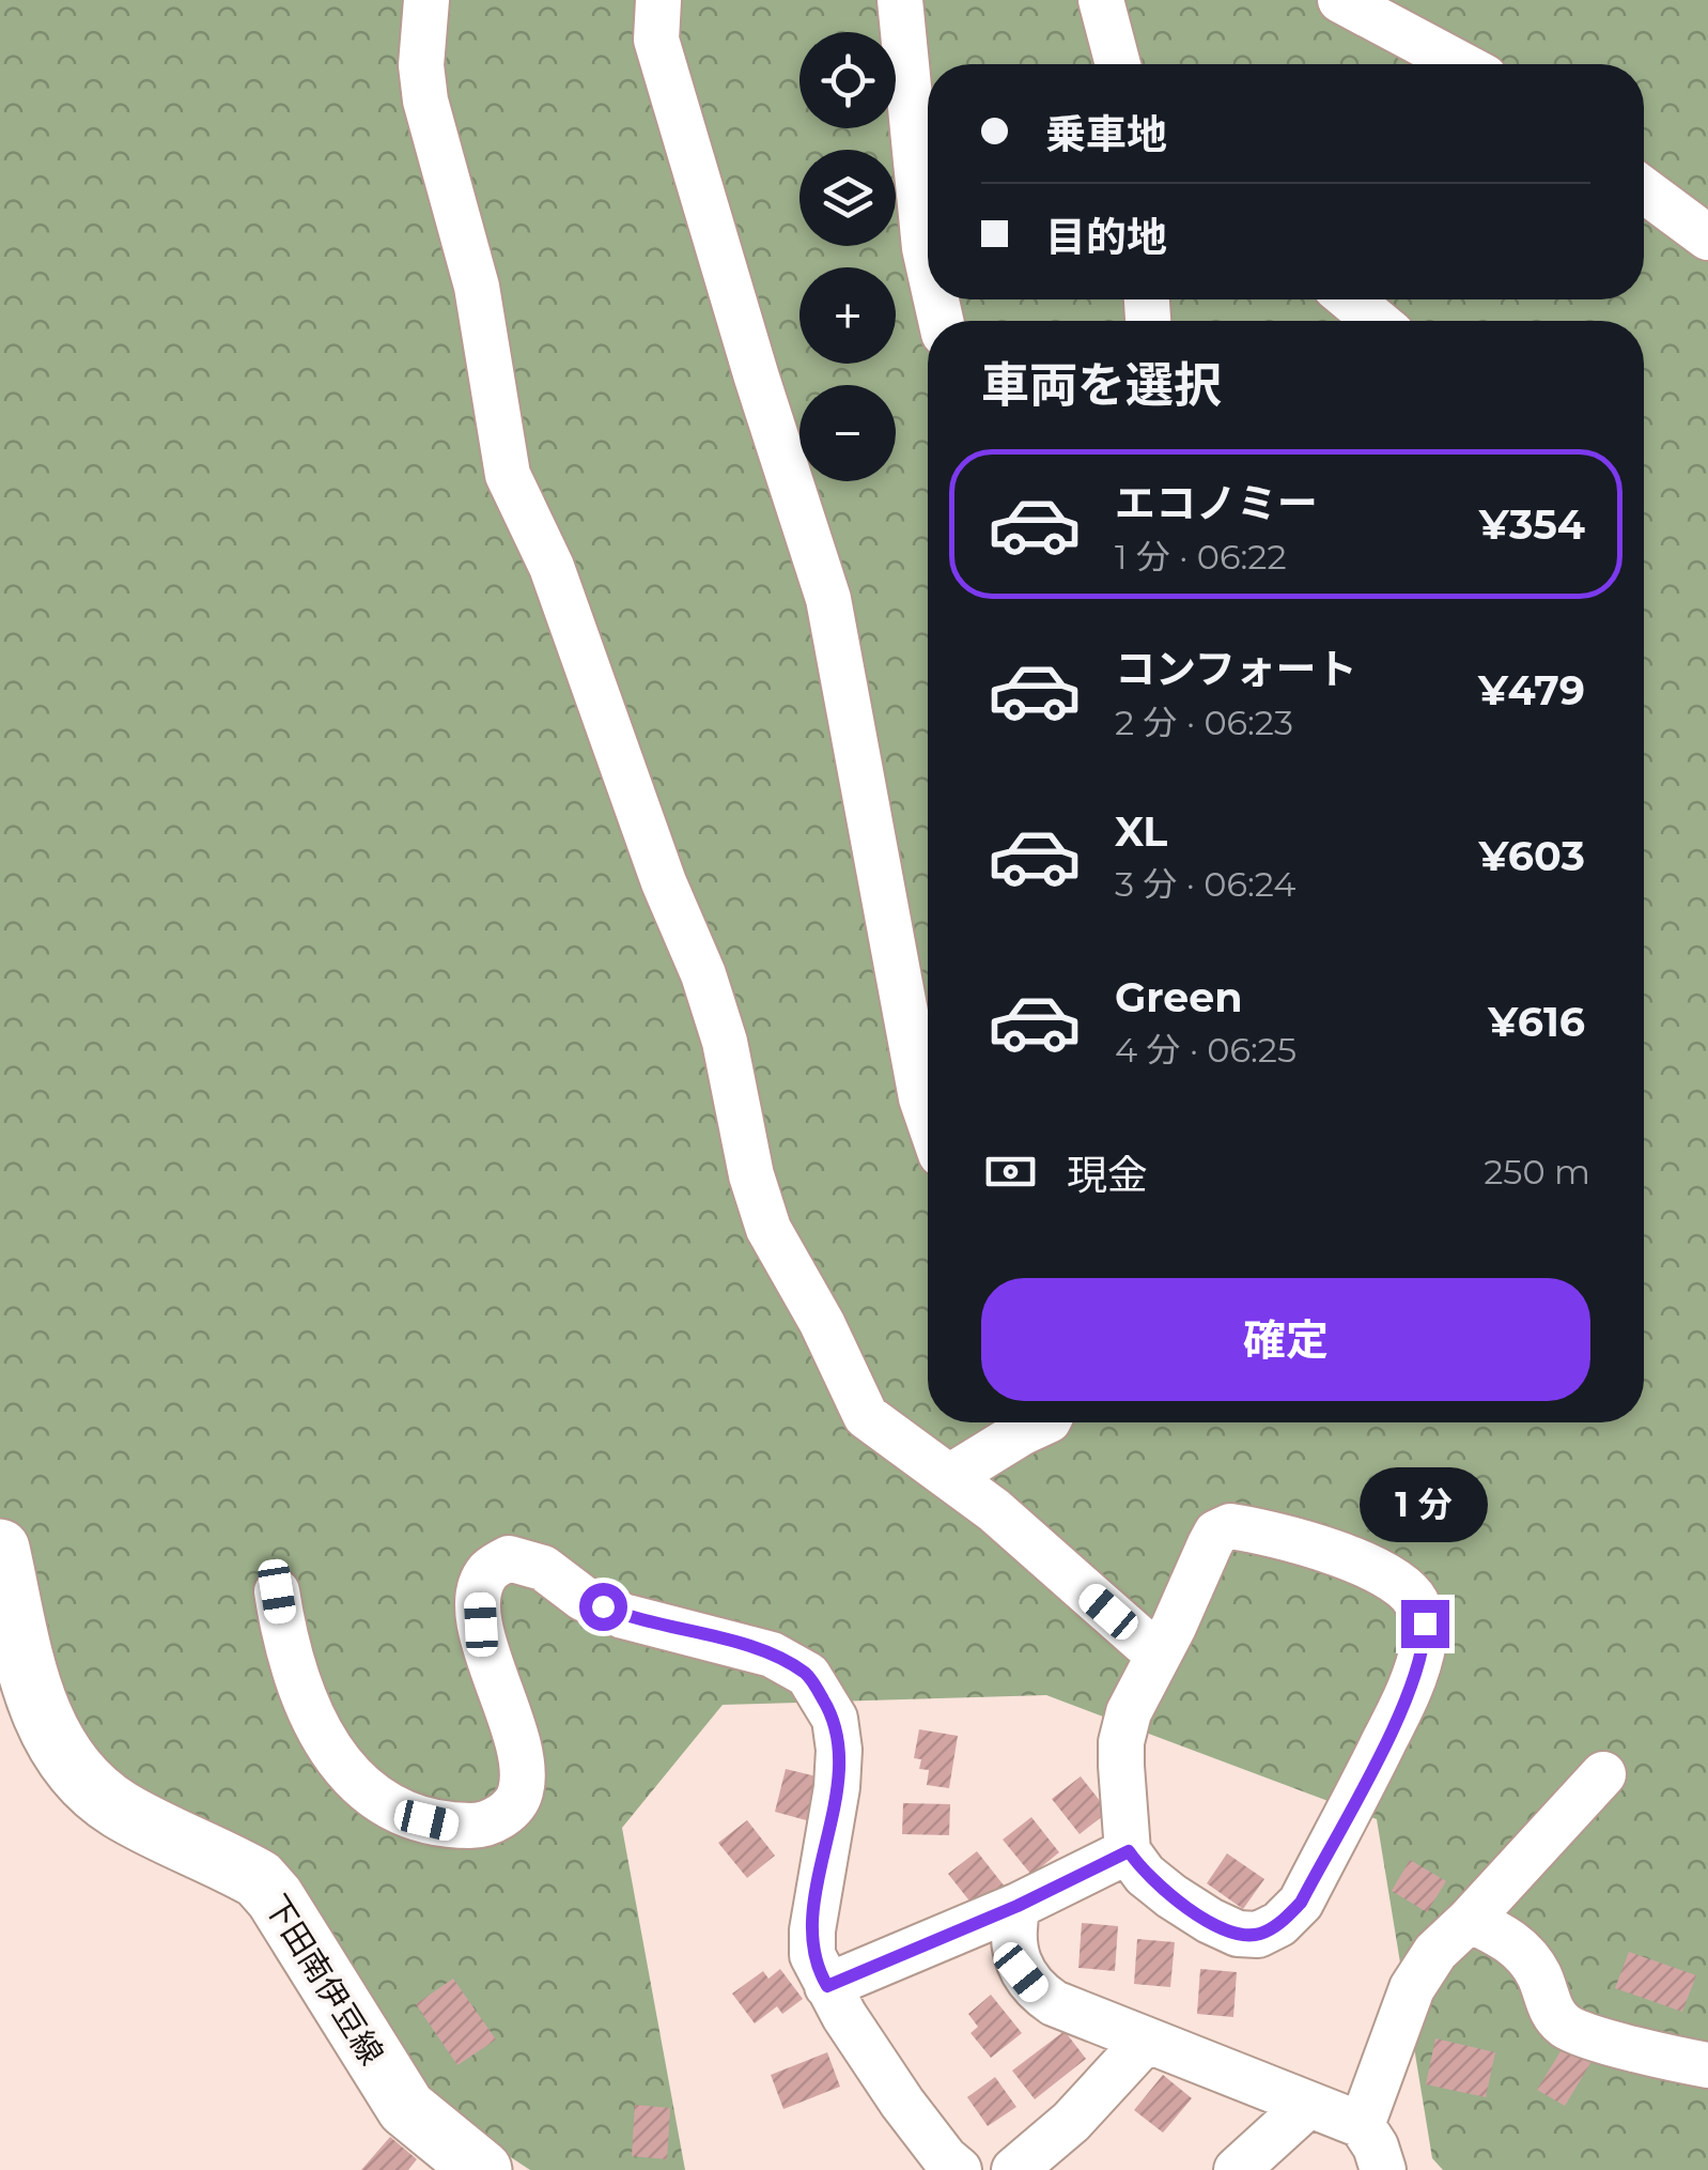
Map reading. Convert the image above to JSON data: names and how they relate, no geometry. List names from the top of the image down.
{
  "streets": {
    "main road": ["下田南伊豆線"]
  },
  "page": {
    "map_buttons": ["+", "−"],
    "banner": ["乗車地", "目的地"],
    "heading": "車両を選択",
    "list": [
      {
        "name": "エコノミー",
        "note": "1 分 · 06:22",
        "value": "¥354"
      },
      {
        "name": "コンフォート",
        "note": "2 分 · 06:23",
        "value": "¥479"
      },
      {
        "name": "XL",
        "note": "3 分 · 06:24",
        "value": "¥603"
      },
      {
        "name": "Green",
        "note": "4 分 · 06:25",
        "value": "¥616"
      }
    ],
    "pay": ["現金", "250 m"],
    "buttons": "確定",
    "bubble": "1 分"
  }
}
